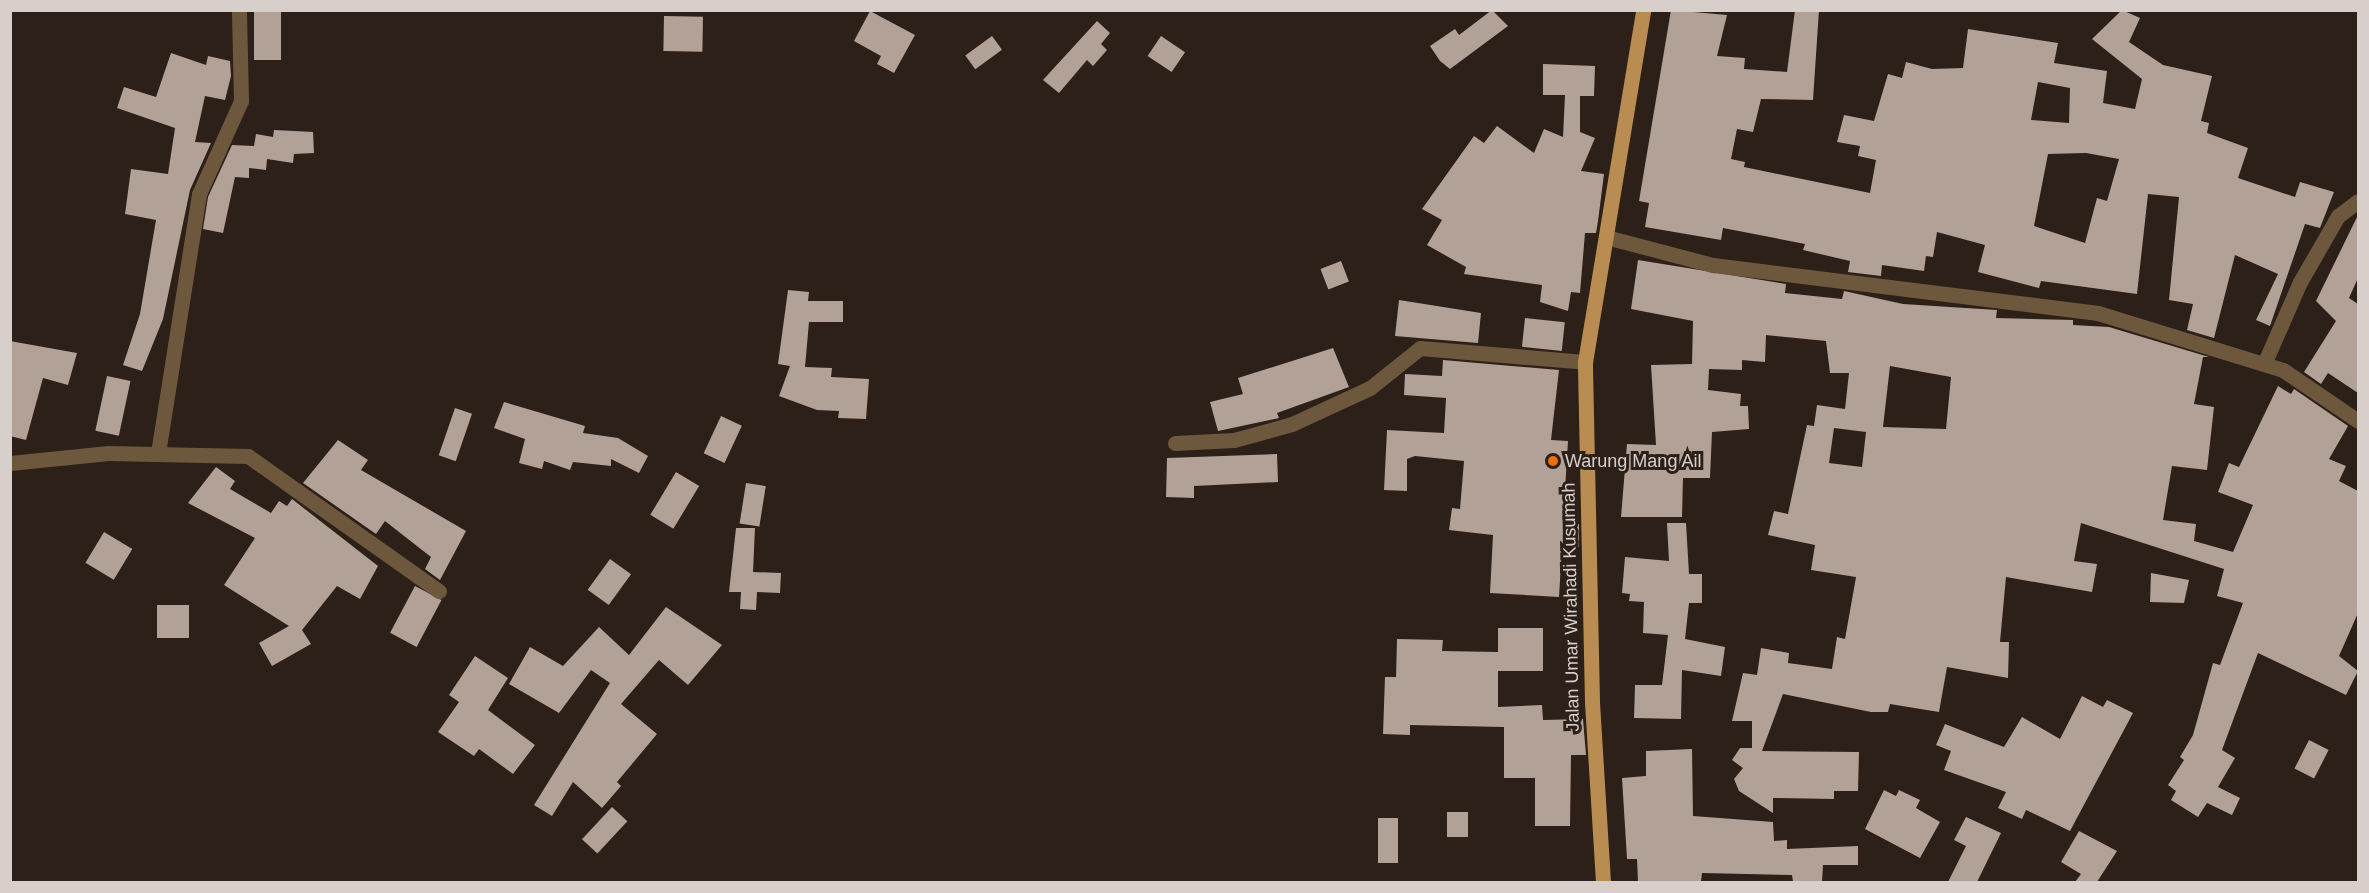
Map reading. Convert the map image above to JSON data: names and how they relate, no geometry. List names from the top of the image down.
{
  "streets": {
    "main road": ["Jalan Umar Wirahadi Kusumah"]
  },
  "places": ["Warung Mang Ail"]
}
